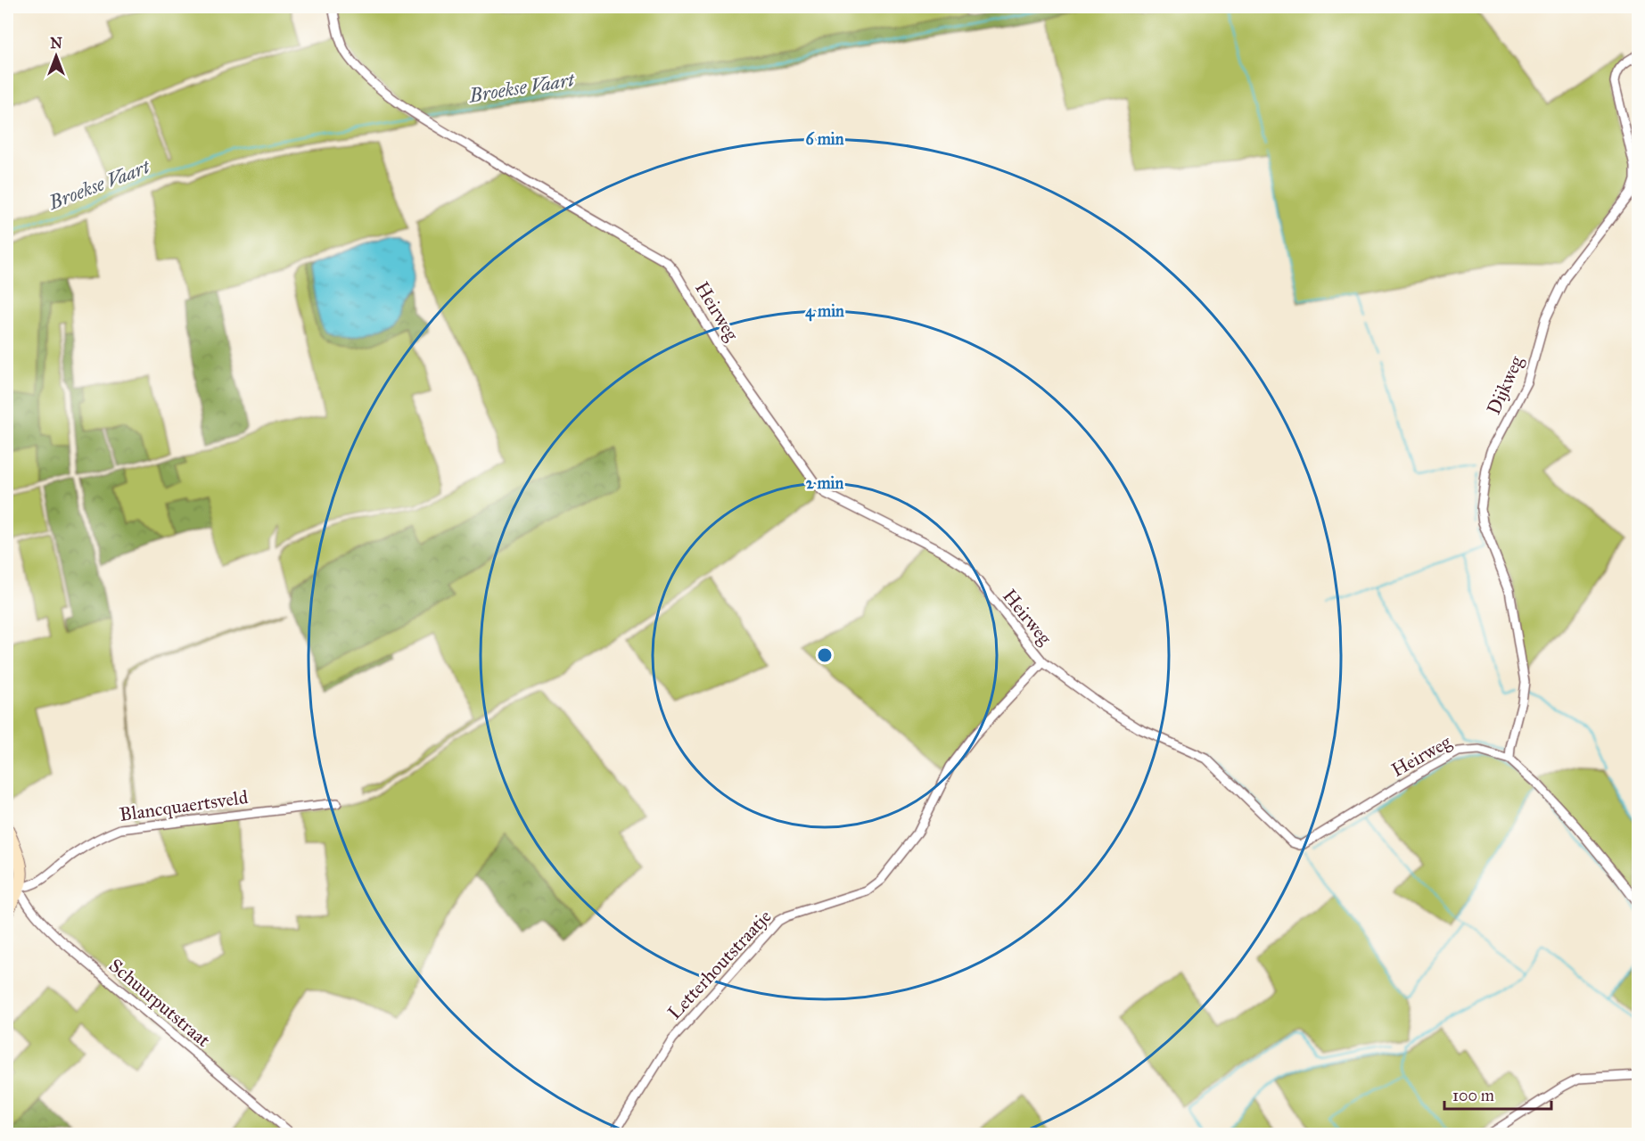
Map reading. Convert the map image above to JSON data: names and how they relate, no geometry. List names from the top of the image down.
{
  "streets": {
    "street": [
      "Heirweg",
      "Dijkweg",
      "Blancquaertsveld",
      "Letterhoutstraatje",
      "Schuurputstraat"
    ]
  },
  "crossings": [
    ["Heirweg", "Dijkweg"],
    ["Heirweg", "Letterhoutstraatje"],
    ["Blancquaertsveld", "Schuurputstraat"]
  ],
  "water": ["Broekse Vaart"],
  "scale_bar": "100 m",
  "north": "top",
  "rings": ["6 min", "4 min", "2 min"]
}
